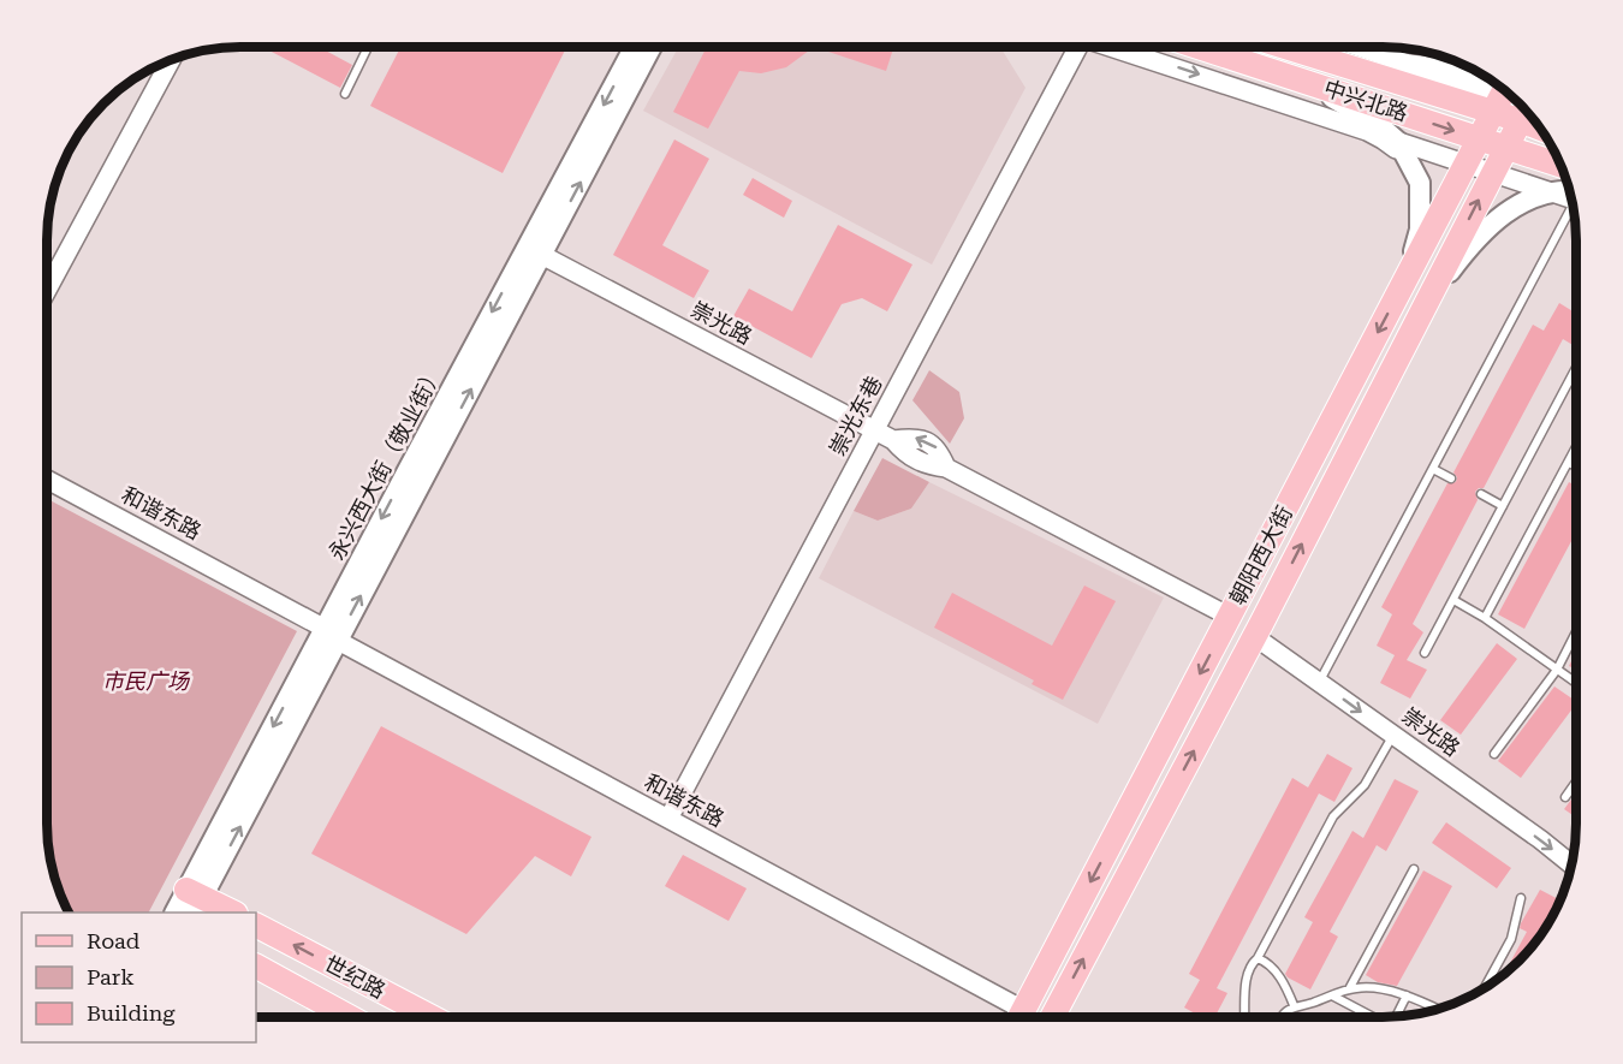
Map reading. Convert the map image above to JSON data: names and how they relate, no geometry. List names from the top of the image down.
{
  "streets": {
    "main road": [
      "中兴北路",
      "永兴西大街（敬业街）",
      "朝阳西大街",
      "世纪路"
    ],
    "street": ["崇光路", "崇光东巷", "和谐东路"]
  },
  "crossings": [
    ["中兴北路", "朝阳西大街"],
    ["崇光路", "崇光东巷"],
    ["崇光路", "永兴西大街（敬业街）"],
    ["崇光路", "朝阳西大街"],
    ["崇光东巷", "和谐东路"],
    ["永兴西大街（敬业街）", "和谐东路"]
  ],
  "parks": ["市民广场"],
  "legend": ["Road", "Park", "Building"]
}
